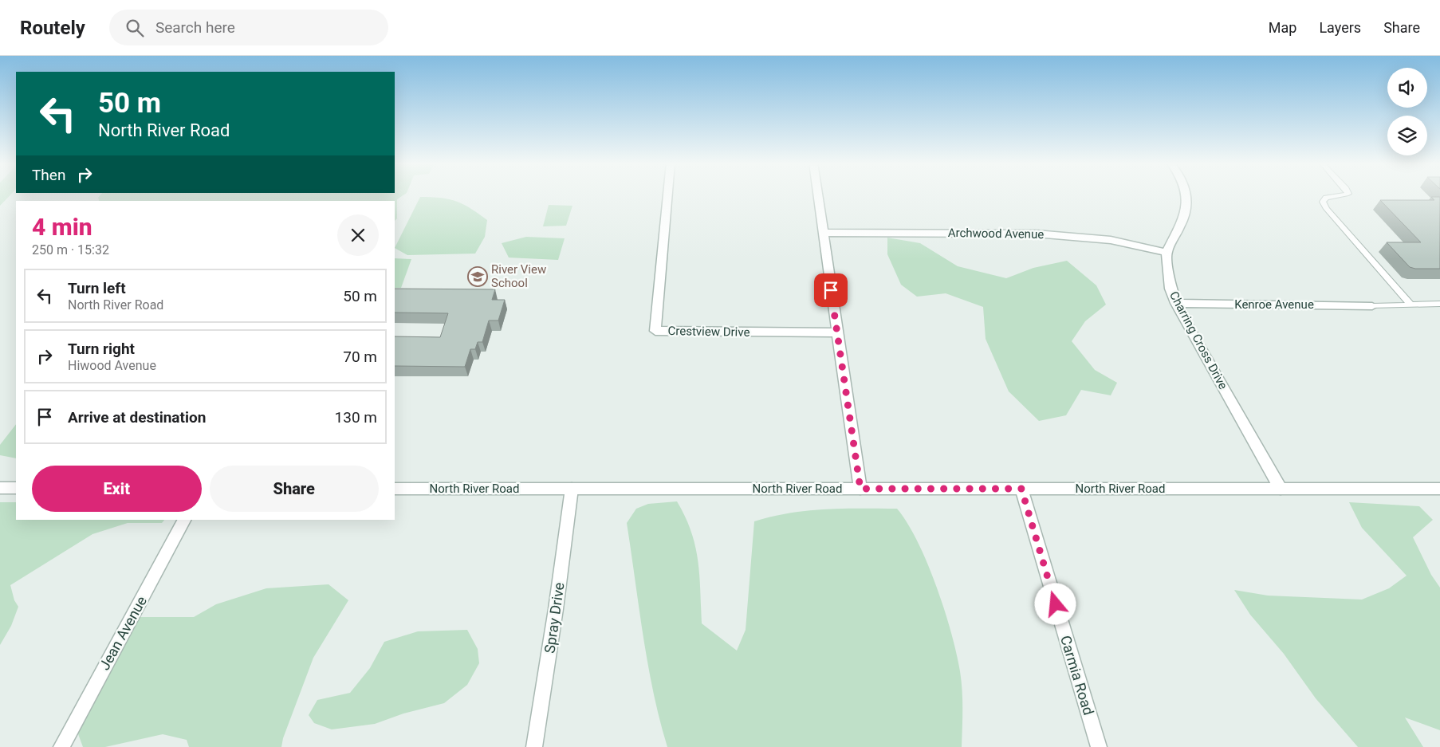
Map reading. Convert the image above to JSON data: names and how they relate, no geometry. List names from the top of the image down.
{
  "streets": {
    "street": [
      "Archwood Avenue",
      "Kenroe Avenue",
      "Crestview Drive",
      "Charring Cross Drive",
      "North River Road",
      "Spray Drive",
      "Jean Avenue",
      "Carmia Road"
    ]
  },
  "crossings": [
    ["Archwood Avenue", "Charring Cross Drive"],
    ["Kenroe Avenue", "Charring Cross Drive"],
    ["Charring Cross Drive", "North River Road"],
    ["North River Road", "Spray Drive"],
    ["North River Road", "Carmia Road"]
  ],
  "places": {
    "school or university": ["River View School"]
  },
  "page": {
    "header": "Routely",
    "search": "Search here",
    "nav": ["Map", "Layers", "Share"],
    "turn": ["50 m", "North River Road"],
    "then": "Then",
    "heading": ["4 min", "250 m · 15:32"],
    "list": [
      {
        "name": "Turn left",
        "note": "North River Road",
        "value": "50 m"
      },
      {
        "name": "Turn right",
        "note": "Hiwood Avenue",
        "value": "70 m"
      },
      {
        "name": "Arrive at destination",
        "value": "130 m"
      }
    ],
    "buttons": ["Exit", "Share"]
  }
}
